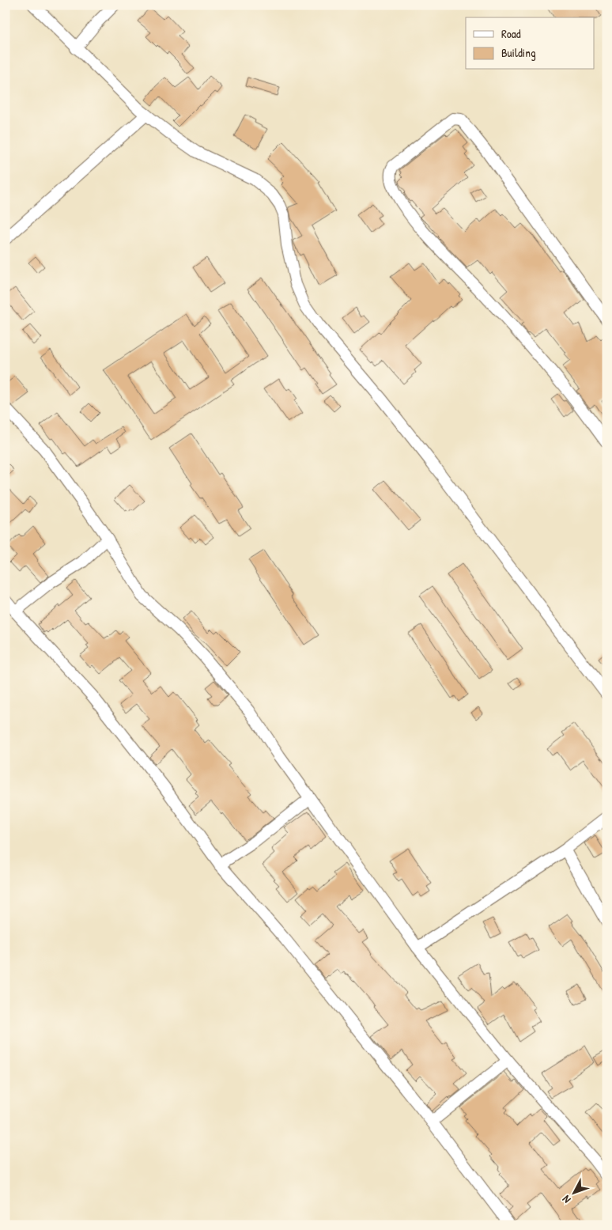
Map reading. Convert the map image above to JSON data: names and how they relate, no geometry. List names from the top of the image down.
{
  "legend": ["Road", "Building"],
  "north": "bottom left"
}
